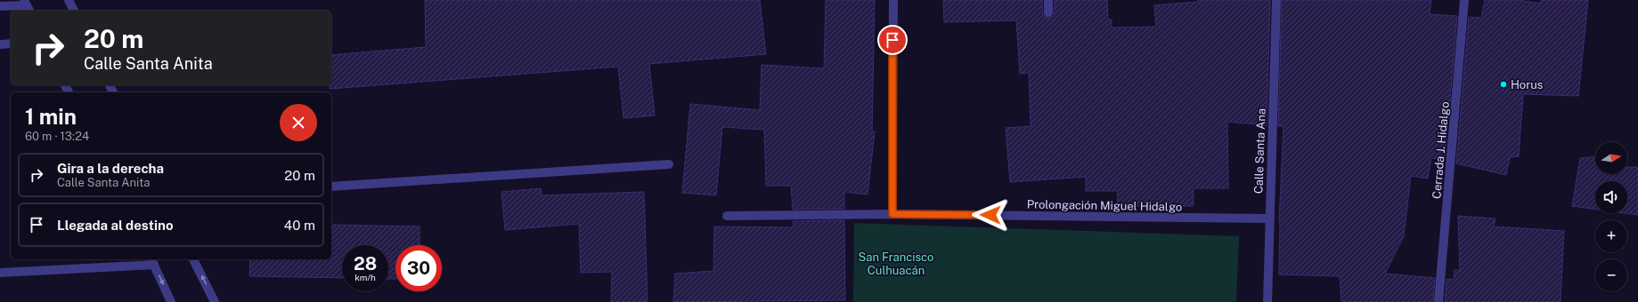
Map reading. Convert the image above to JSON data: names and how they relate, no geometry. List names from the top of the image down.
{
  "streets": {
    "street": ["Cerrada J. Hidalgo", "Calle Santa Ana", "Prolongación Miguel Hidalgo"]
  },
  "crossings": [
    ["Calle Santa Ana", "Prolongación Miguel Hidalgo"]
  ],
  "parks": ["San Francisco Culhuacán"],
  "places": ["Horus"],
  "north": "right",
  "page": {
    "turn": ["20 m", "Calle Santa Anita"],
    "heading": ["1 min", "60 m · 13:24"],
    "map_buttons": ["+", "−"],
    "list": [
      {
        "name": "Gira a la derecha",
        "note": "Calle Santa Anita",
        "value": "20 m"
      },
      {
        "name": "Llegada al destino",
        "value": "40 m"
      }
    ],
    "speed": "28 km/h",
    "limit": "30"
  }
}
